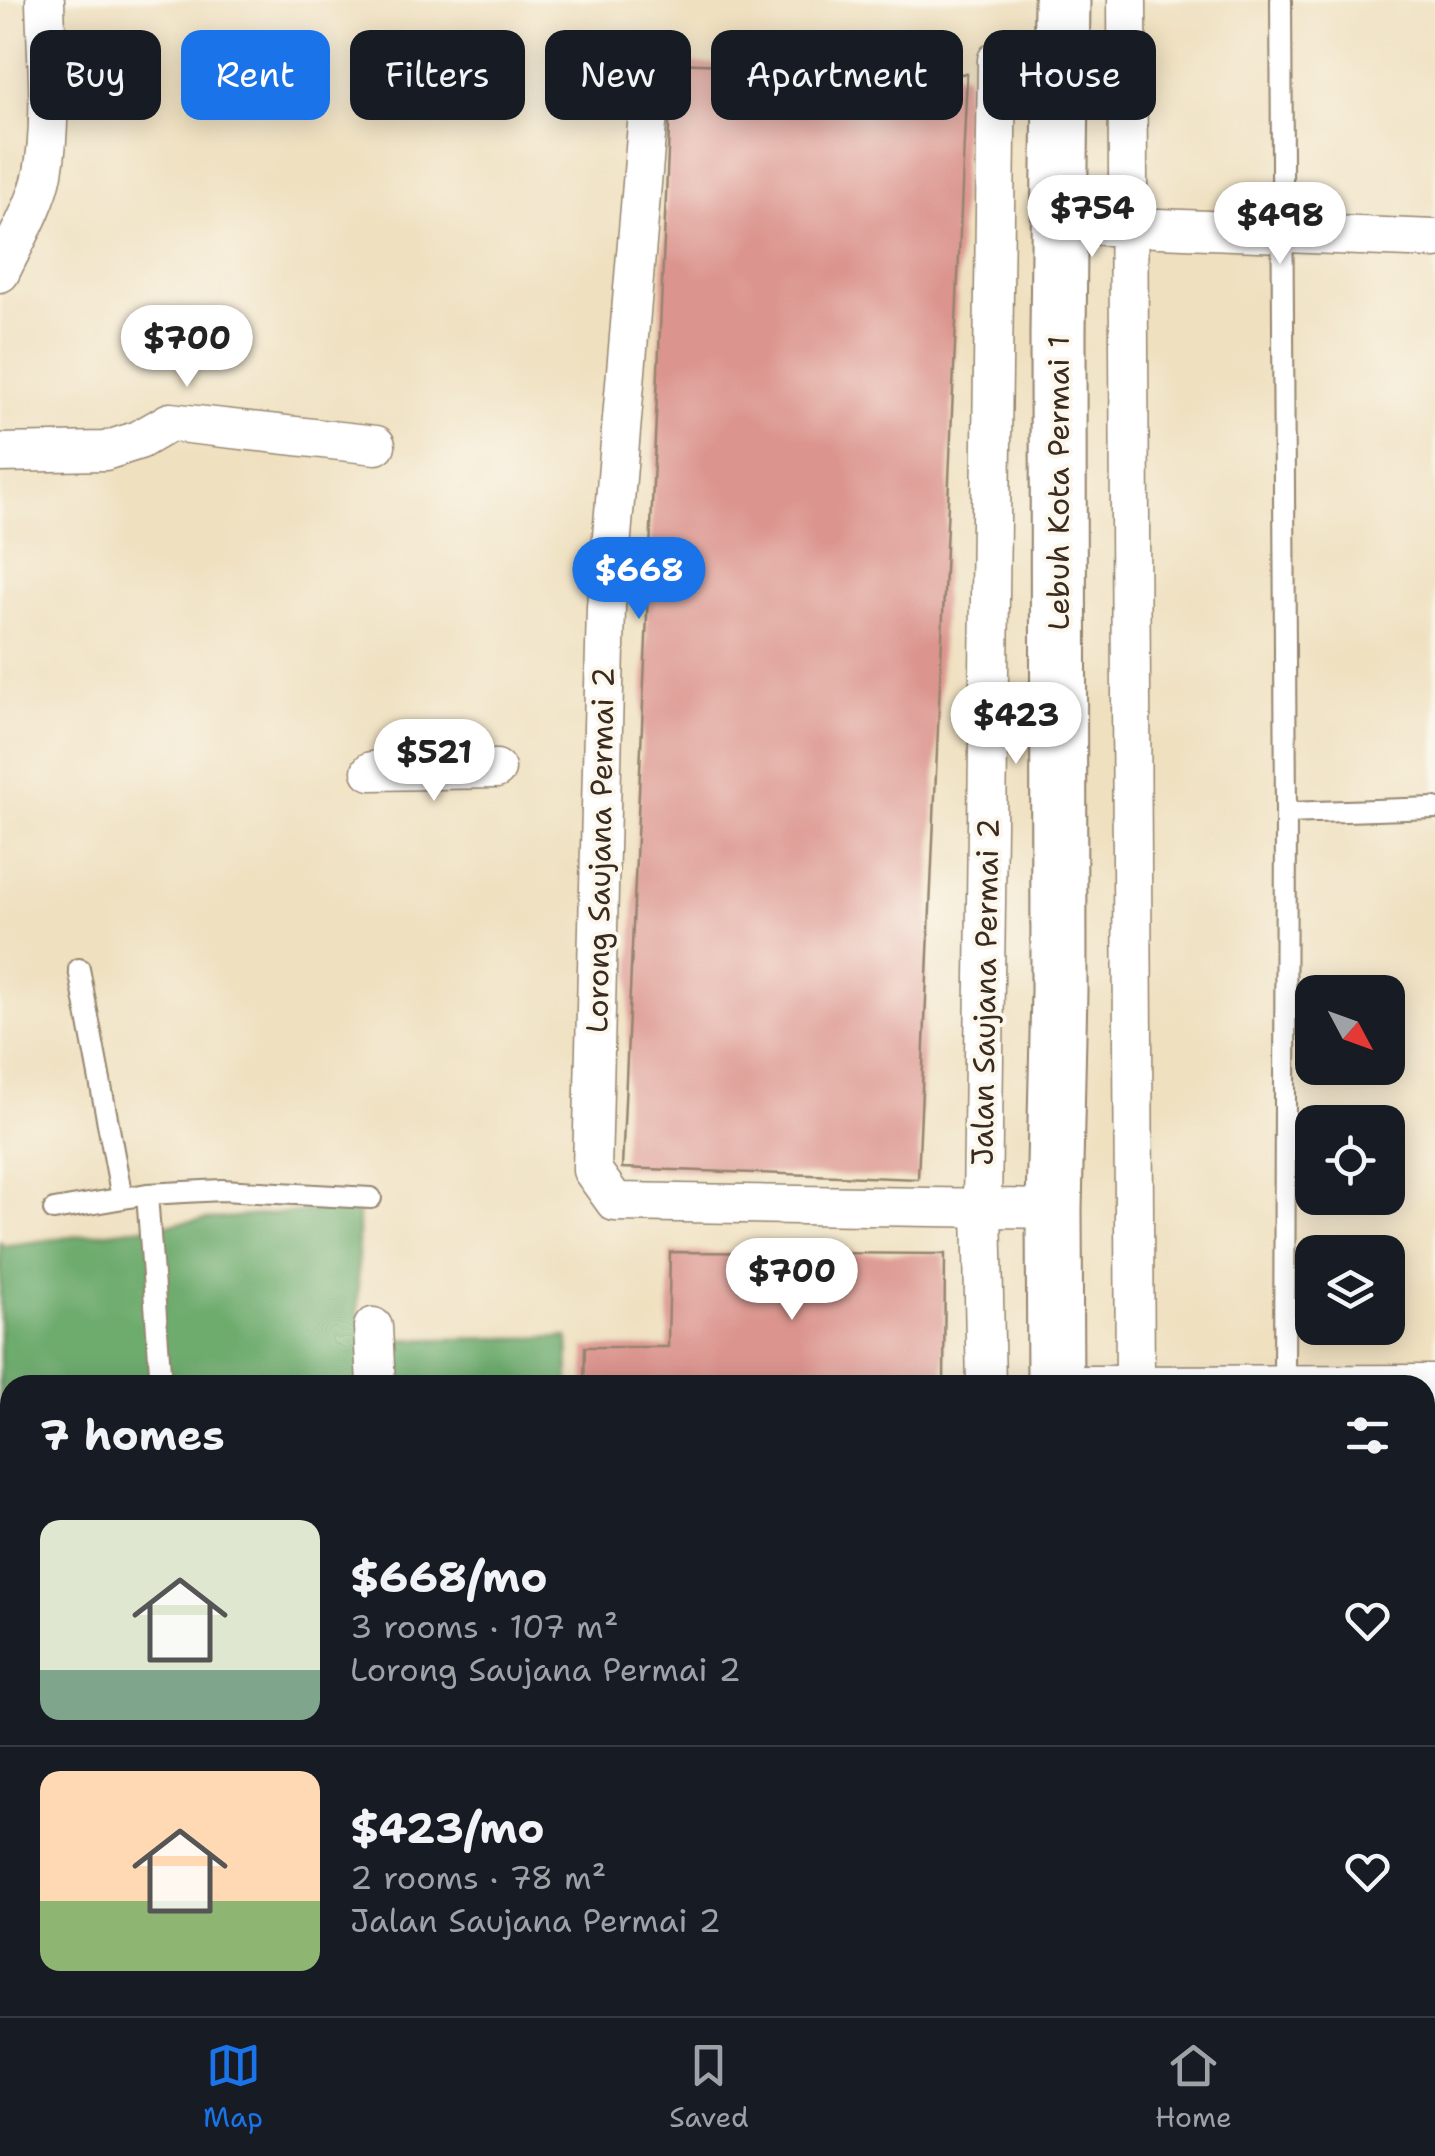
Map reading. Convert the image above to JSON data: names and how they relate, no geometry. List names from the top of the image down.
{
  "streets": {
    "street": ["Lebuh Kota Permai 1", "Lorong Saujana Permai 2", "Jalan Saujana Permai 2"]
  },
  "crossings": [
    ["Lebuh Kota Permai 1", "Lorong Saujana Permai 2"],
    ["Lorong Saujana Permai 2", "Jalan Saujana Permai 2"]
  ],
  "north": "bottom right",
  "page": {
    "chip": [
      "Buy",
      "Rent",
      "Filters",
      "New",
      "Apartment",
      "House"
    ],
    "price": [
      "$754",
      "$498",
      "$700",
      "$668",
      "$423",
      "$521",
      "$700"
    ],
    "heading": "7 homes",
    "list": [
      {
        "name": "$668/mo",
        "note": "3 rooms · 107 m² · Lorong Saujana Permai 2"
      },
      {
        "name": "$423/mo",
        "note": "2 rooms · 78 m² · Jalan Saujana Permai 2"
      }
    ],
    "tabs": ["Map", "Saved", "Home"]
  }
}
